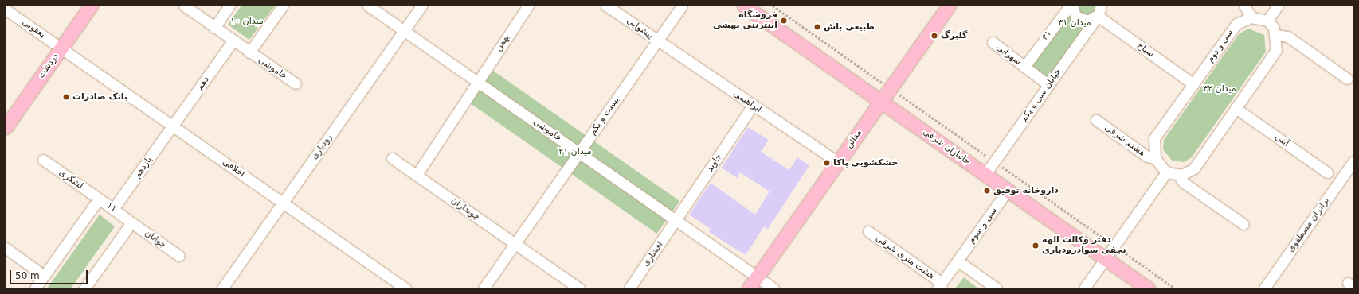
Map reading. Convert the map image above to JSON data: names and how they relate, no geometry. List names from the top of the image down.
{
  "streets": {
    "main road": ["دردشت", "مدائن", "جانبازان شرقی"],
    "street": [
      "یعقوبی",
      "پیشوایی",
      "۳۱",
      "بهمن",
      "سی و دوم",
      "سیاح",
      "سهرابی",
      "خاموشی",
      "دهم",
      "خیابان سی و یکم",
      "ابراهیمی",
      "بیست و یکم",
      "هشتم شرقی",
      "آیتی",
      "رودباری",
      "جاوید",
      "یازدهم",
      "اخلاقی",
      "لشگری",
      "۱۱",
      "چوبداران",
      "برادران مصطفوی",
      "سی و سوم",
      "جوانان",
      "افشاری",
      "هشت متری شرقی"
    ]
  },
  "crossings": [
    ["یعقوبی", "دردشت"],
    ["یعقوبی", "اخلاقی"],
    ["پیشوایی", "ابراهیمی"],
    ["پیشوایی", "بیست و یکم"],
    ["۳۱", "سهرابی"],
    ["بهمن", "خاموشی"],
    ["سی و دوم", "سیاح"],
    ["سی و دوم", "هشتم شرقی"],
    ["سیاح", "خیابان سی و یکم"],
    ["دردشت", "اخلاقی"],
    ["خاموشی", "دهم"],
    ["خاموشی", "بیست و یکم"],
    ["خاموشی", "مدائن"],
    ["خاموشی", "رودباری"],
    ["خاموشی", "جاوید"],
    ["خاموشی", "افشاری"],
    ["دهم", "یازدهم"],
    ["دهم", "اخلاقی"],
    ["خیابان سی و یکم", "جانبازان شرقی"],
    ["ابراهیمی", "بیست و یکم"],
    ["ابراهیمی", "مدائن"],
    ["ابراهیمی", "جاوید"],
    ["بیست و یکم", "چوبداران"],
    ["مدائن", "جانبازان شرقی"],
    ["رودباری", "اخلاقی"],
    ["جانبازان شرقی", "سی و سوم"],
    ["جاوید", "افشاری"],
    ["یازدهم", "اخلاقی"],
    ["یازدهم", "۱۱"],
    ["لشگری", "۱۱"],
    ["۱۱", "جوانان"],
    ["سی و سوم", "هشت متری شرقی"]
  ],
  "parks": [
    "میدان ۱۰",
    "میدان ۳۱",
    "میدان ۳۲",
    "میدان ۲۱"
  ],
  "places": [
    "فروشگاه اینترنتی بهشی",
    "طبیعی باش",
    "گلبرگ",
    "بانک صادرات",
    "خشکشویی پاکا",
    "داروخانه توفیق",
    "دفتر وکالت الهه نجفی سوادرودباری"
  ],
  "scale_bar": "50 m"
}
